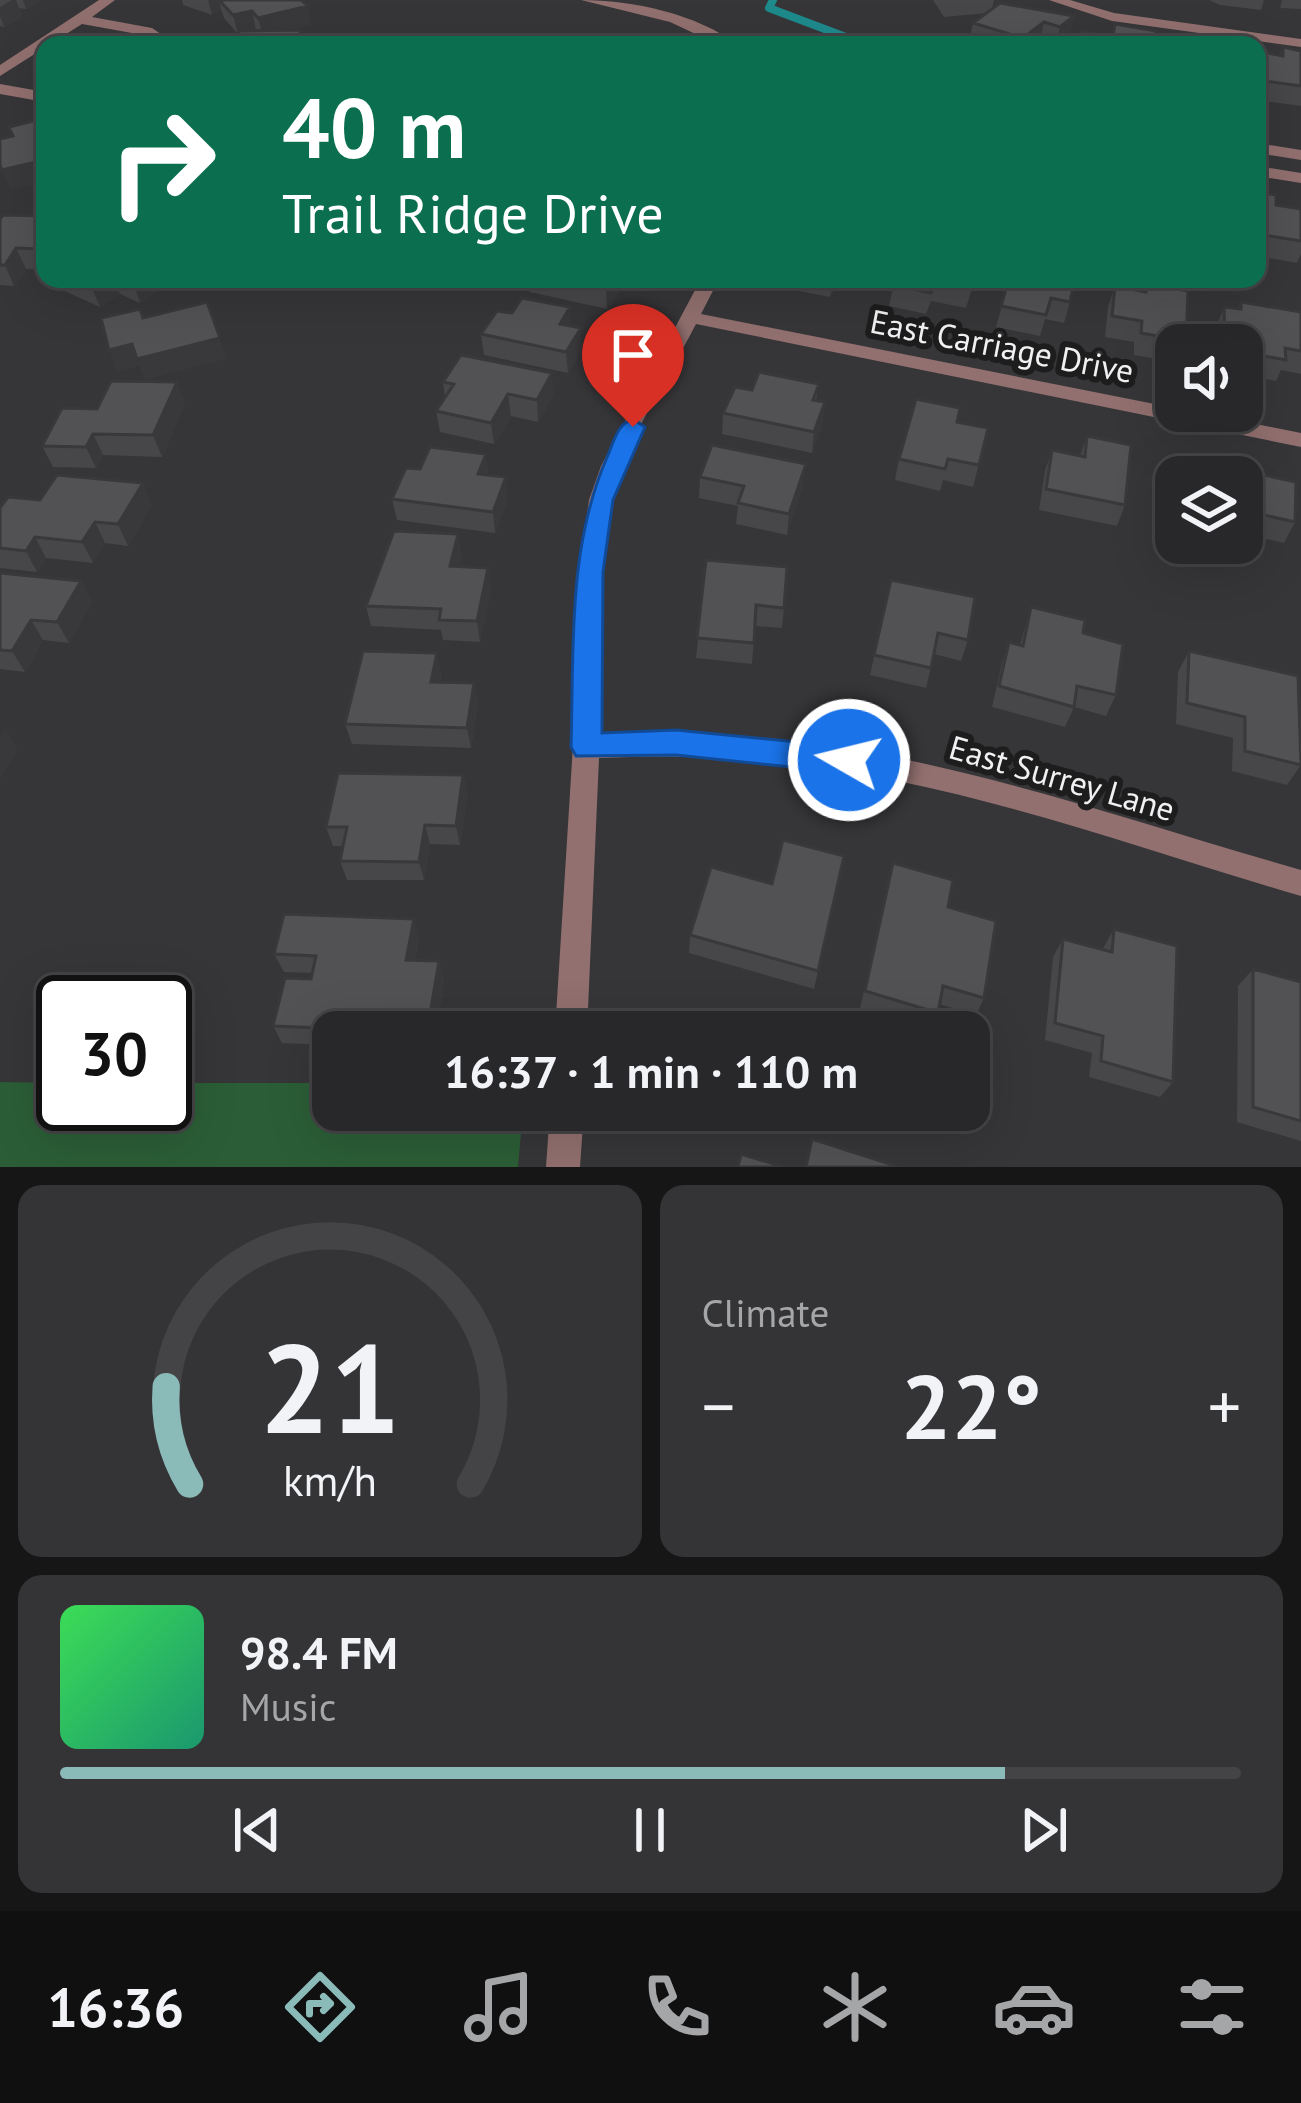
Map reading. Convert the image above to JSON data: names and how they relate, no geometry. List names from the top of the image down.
{
  "streets": {
    "street": ["East Carriage Drive", "East Surrey Lane"]
  },
  "page": {
    "turn": ["40 m", "Trail Ridge Drive"],
    "limit": "30",
    "trip": "16:37 · 1 min · 110 m",
    "tile": "Climate",
    "heat": ["−", "22°", "+"],
    "song": ["98.4 FM", "Music"],
    "tabs": "16:36",
    "gauge": ["21", "km/h"]
  }
}
